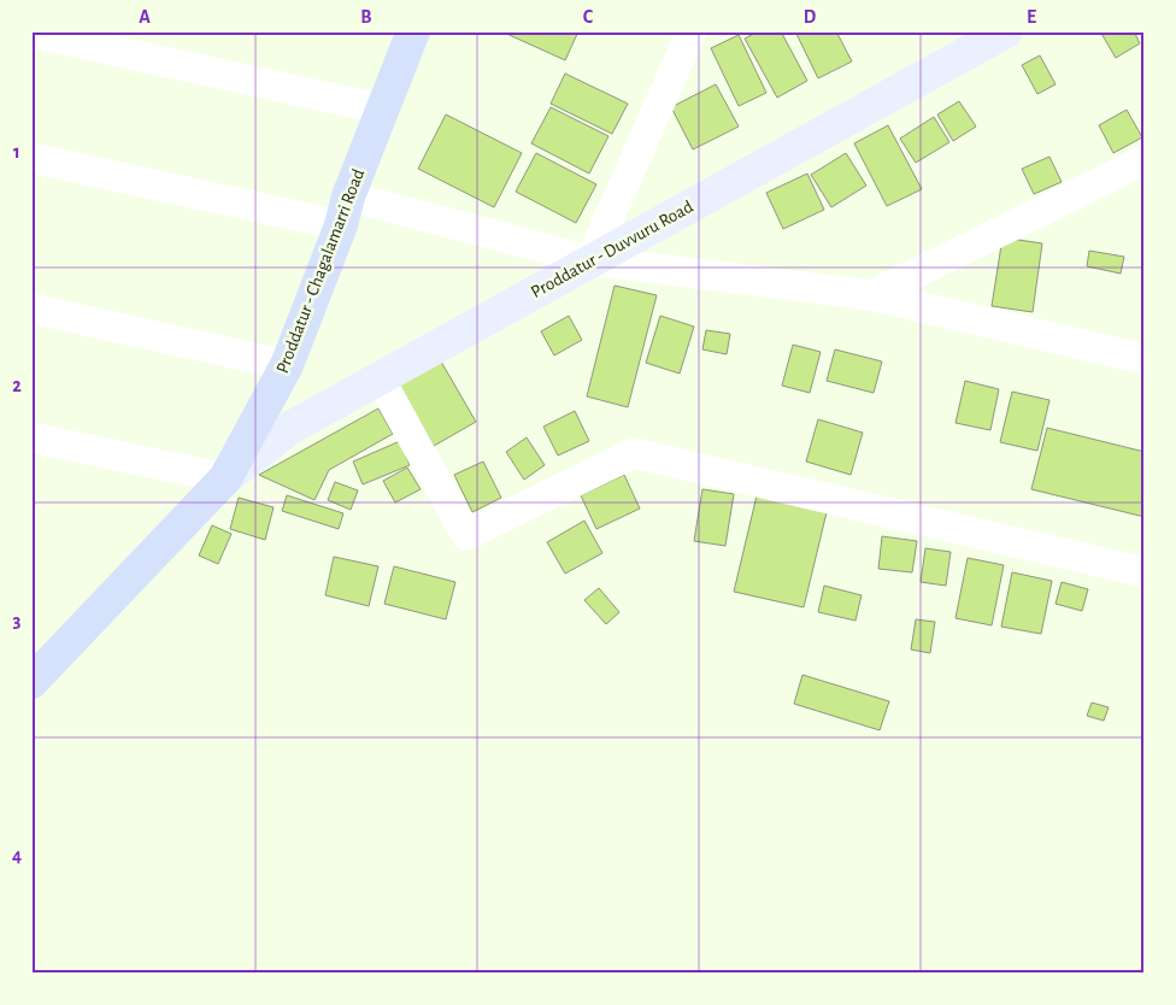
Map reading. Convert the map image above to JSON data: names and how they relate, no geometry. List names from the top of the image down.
{
  "streets": {
    "main road": ["Proddatur - Duvvuru Road", "Proddatur - Chagalamarri Road"]
  },
  "crossings": [
    ["Proddatur - Duvvuru Road", "Proddatur - Chagalamarri Road"]
  ],
  "grid": {
    "columns": [
      "A",
      "B",
      "C",
      "D",
      "E"
    ],
    "rows": [
      "1",
      "2",
      "3",
      "4"
    ]
  }
}
